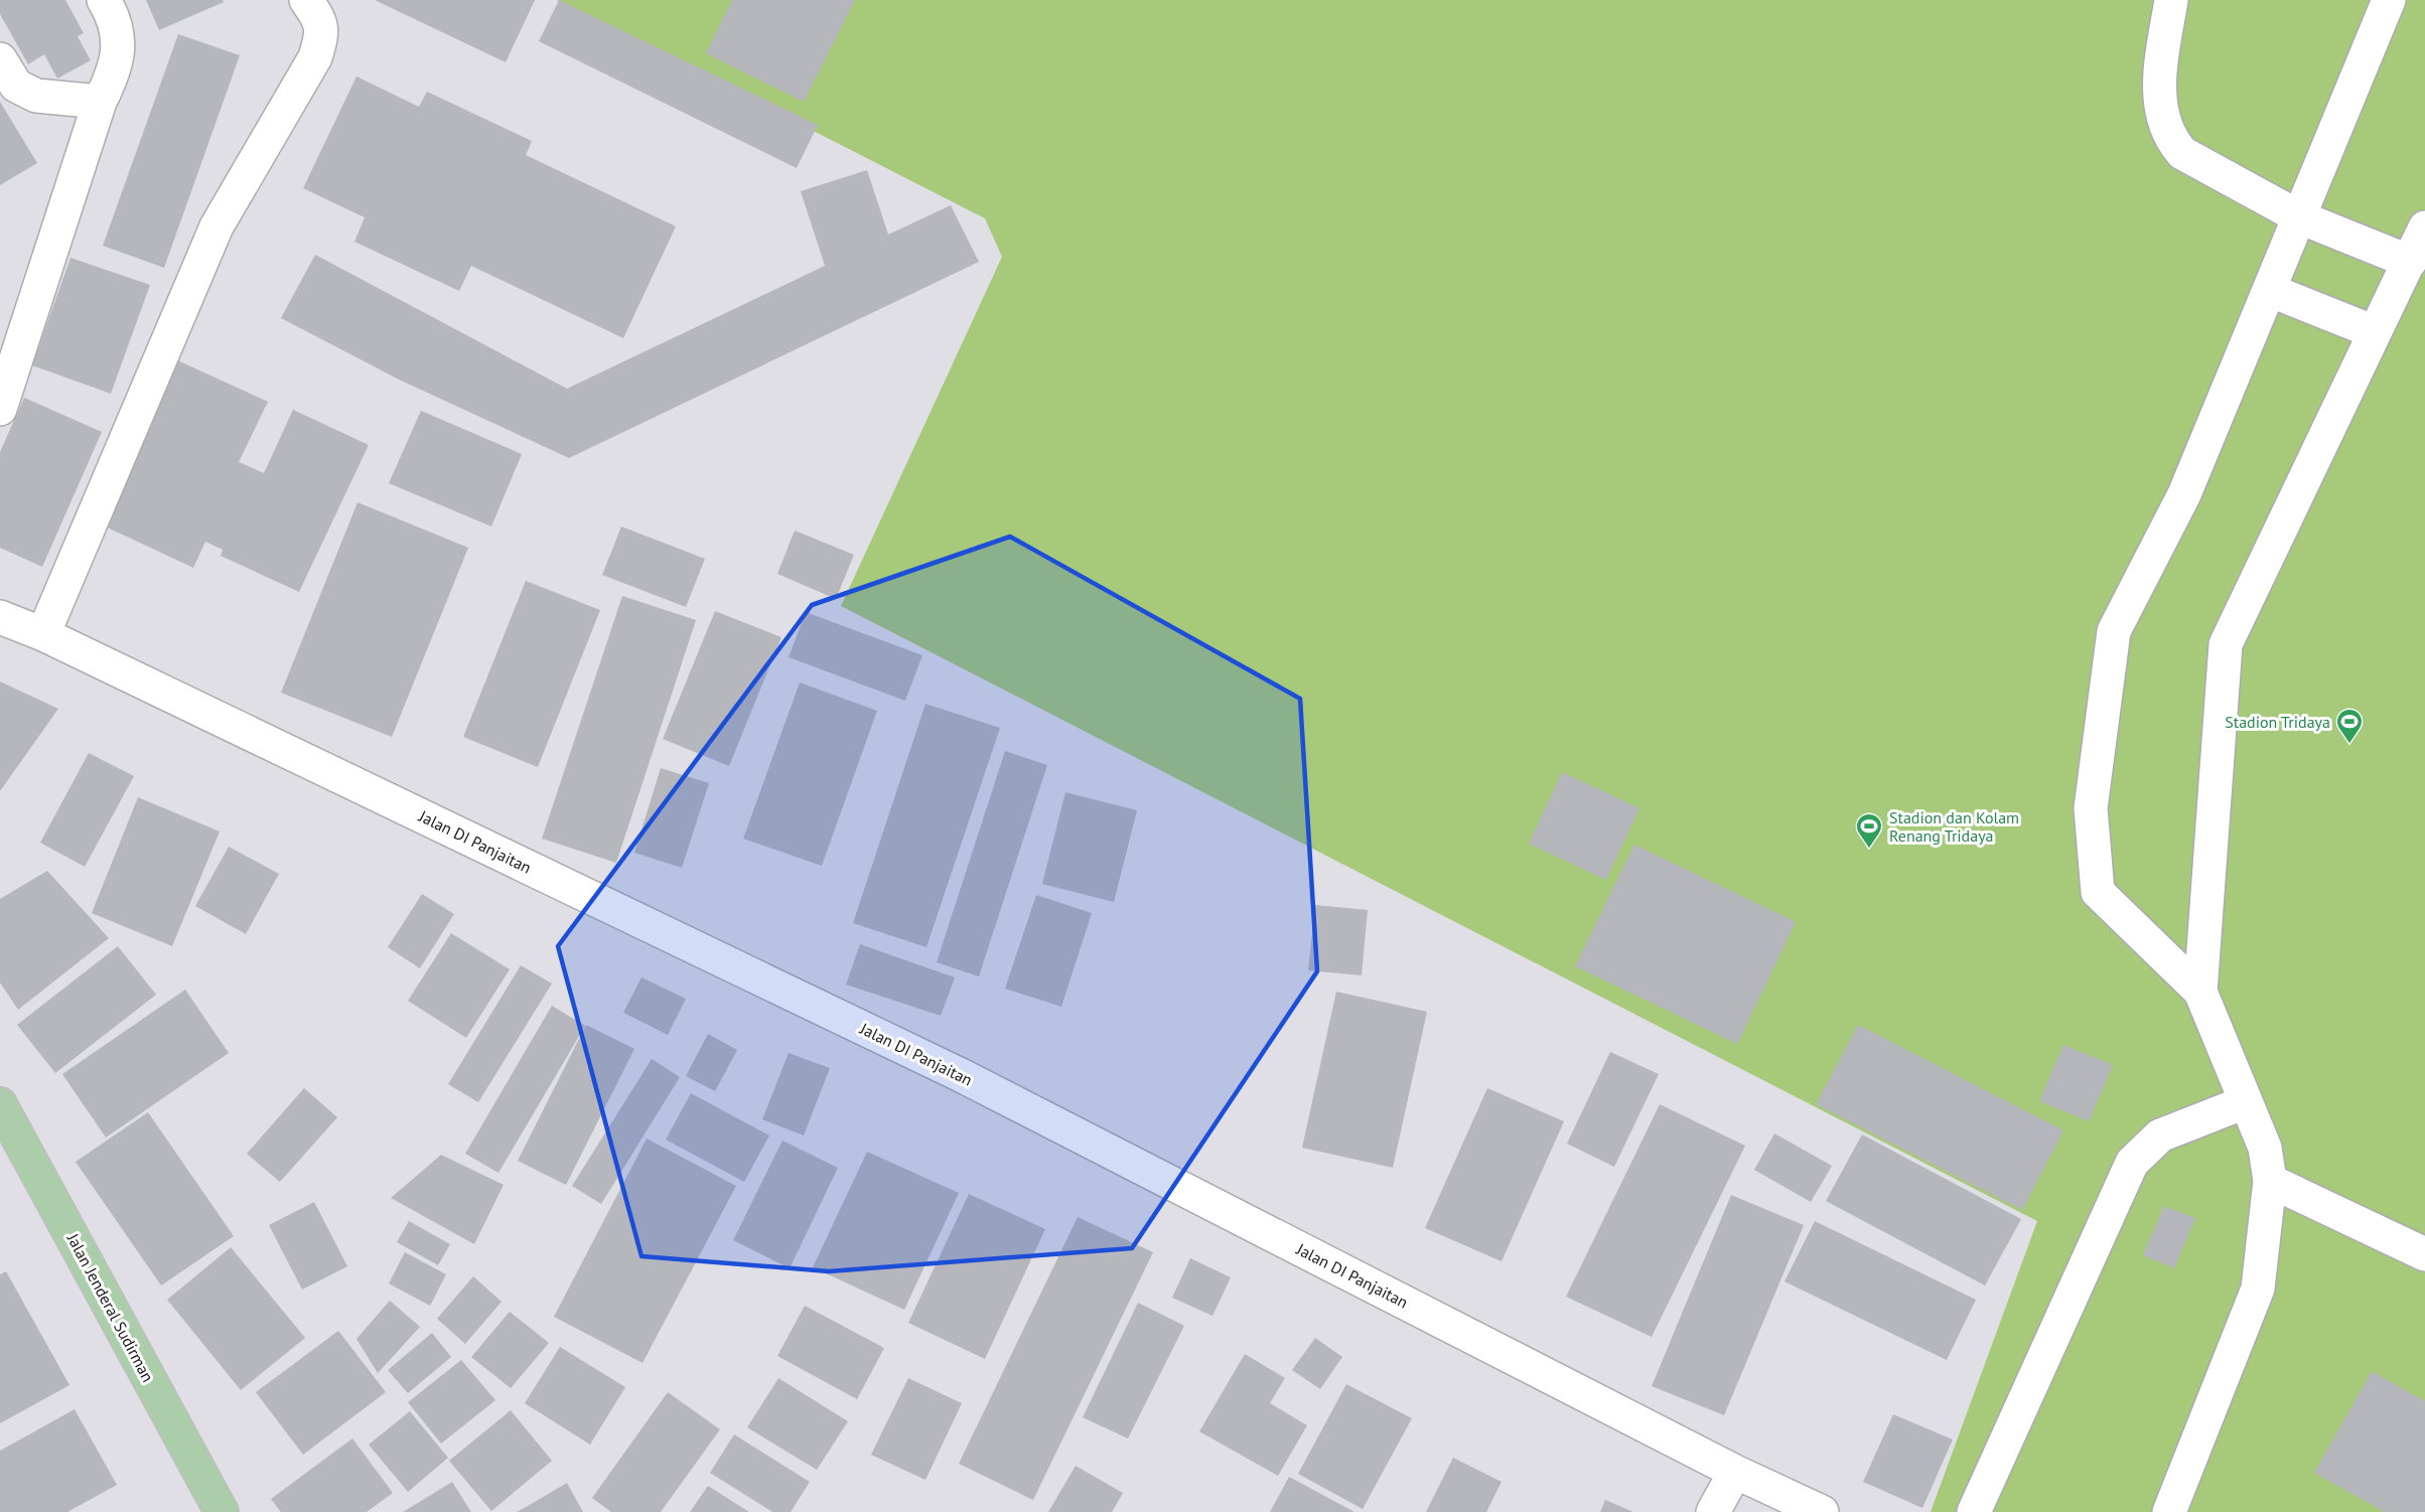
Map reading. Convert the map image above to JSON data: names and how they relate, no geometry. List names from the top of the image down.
{
  "streets": {
    "main road": ["Jalan Jenderal Sudirman"],
    "street": ["Jalan DI Panjaitan"]
  },
  "places": {
    "sports": ["Stadion Tridaya", "Stadion dan Kolam Renang Tridaya"]
  }
}
